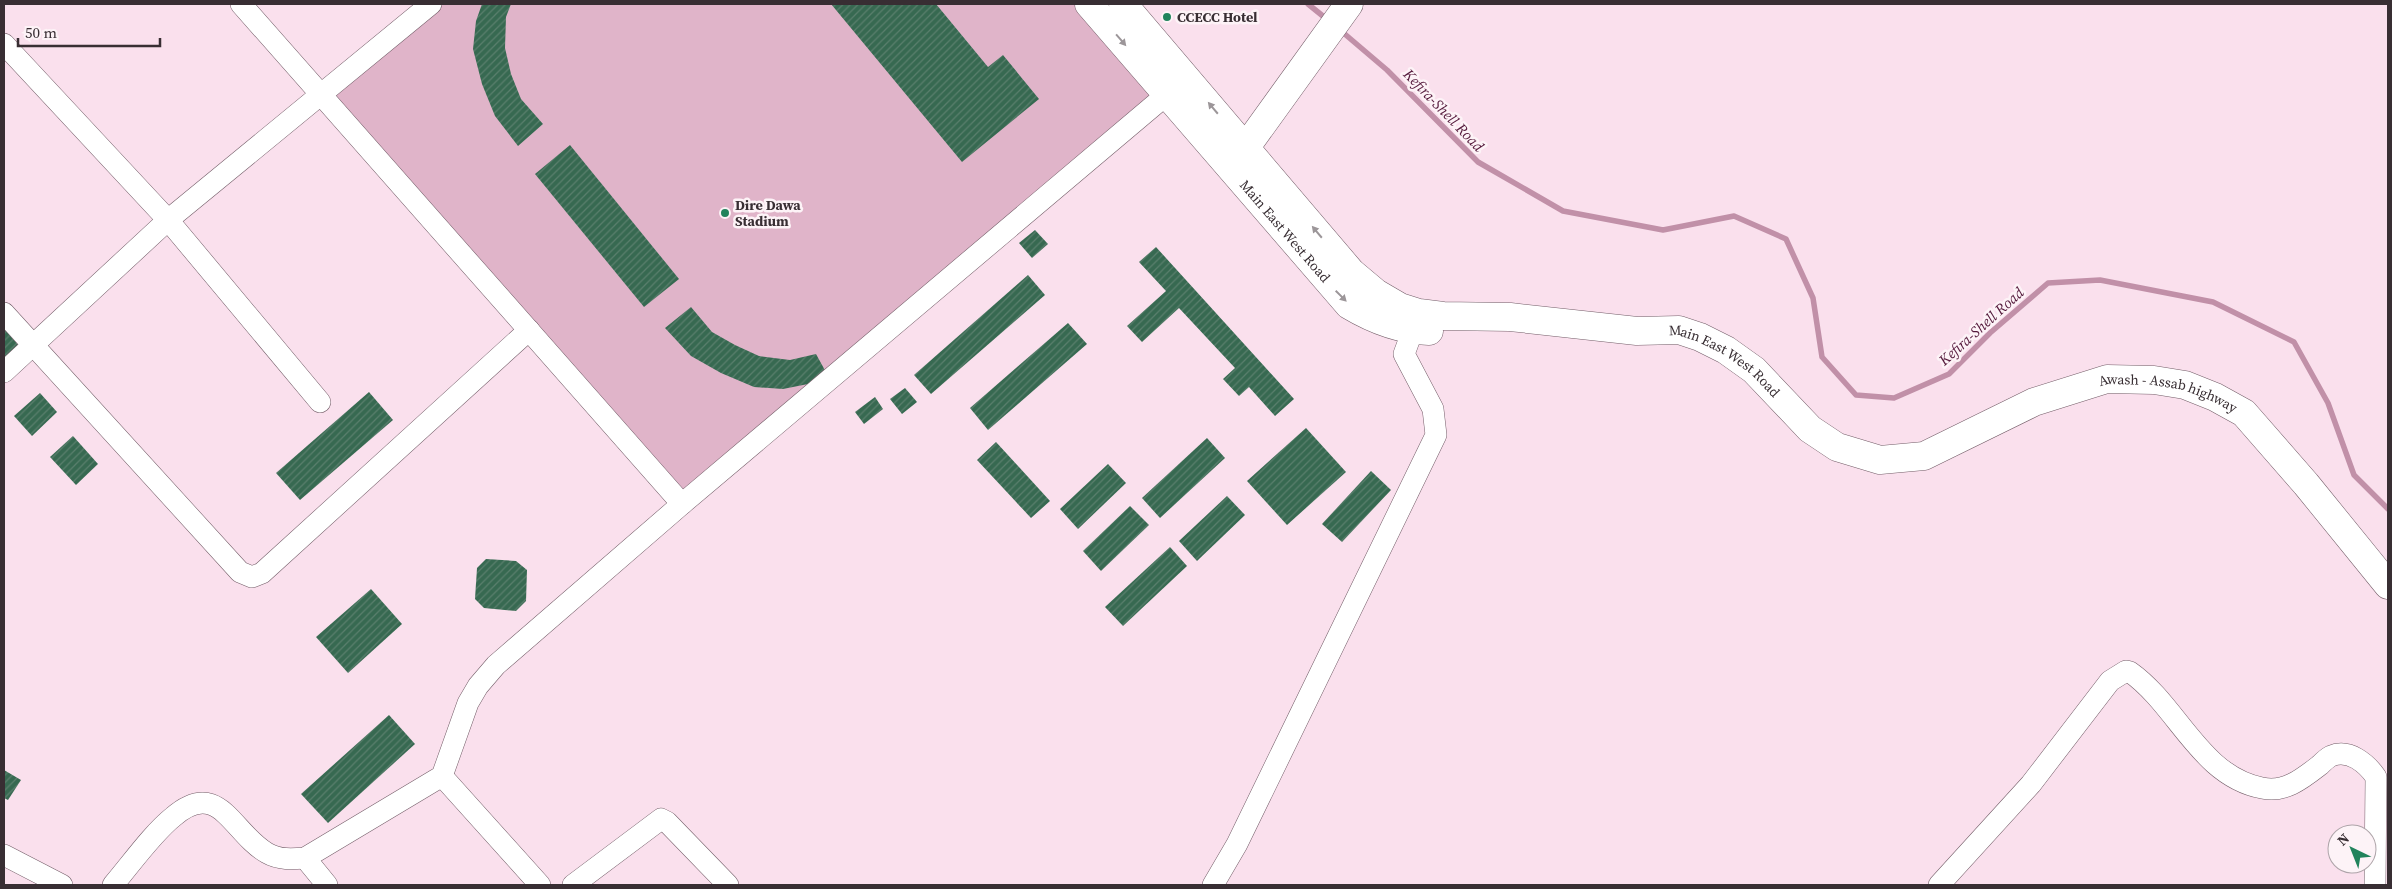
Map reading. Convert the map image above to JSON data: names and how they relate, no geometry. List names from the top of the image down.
{
  "streets": {
    "main road": ["Main East West Road", "Awash - Assab highway"]
  },
  "crossings": [
    ["Main East West Road", "Awash - Assab highway"]
  ],
  "water": ["Kefira-Shell Road"],
  "places": ["CCECC Hotel", "Dire Dawa Stadium"],
  "scale_bar": "50 m",
  "north": "top left"
}
